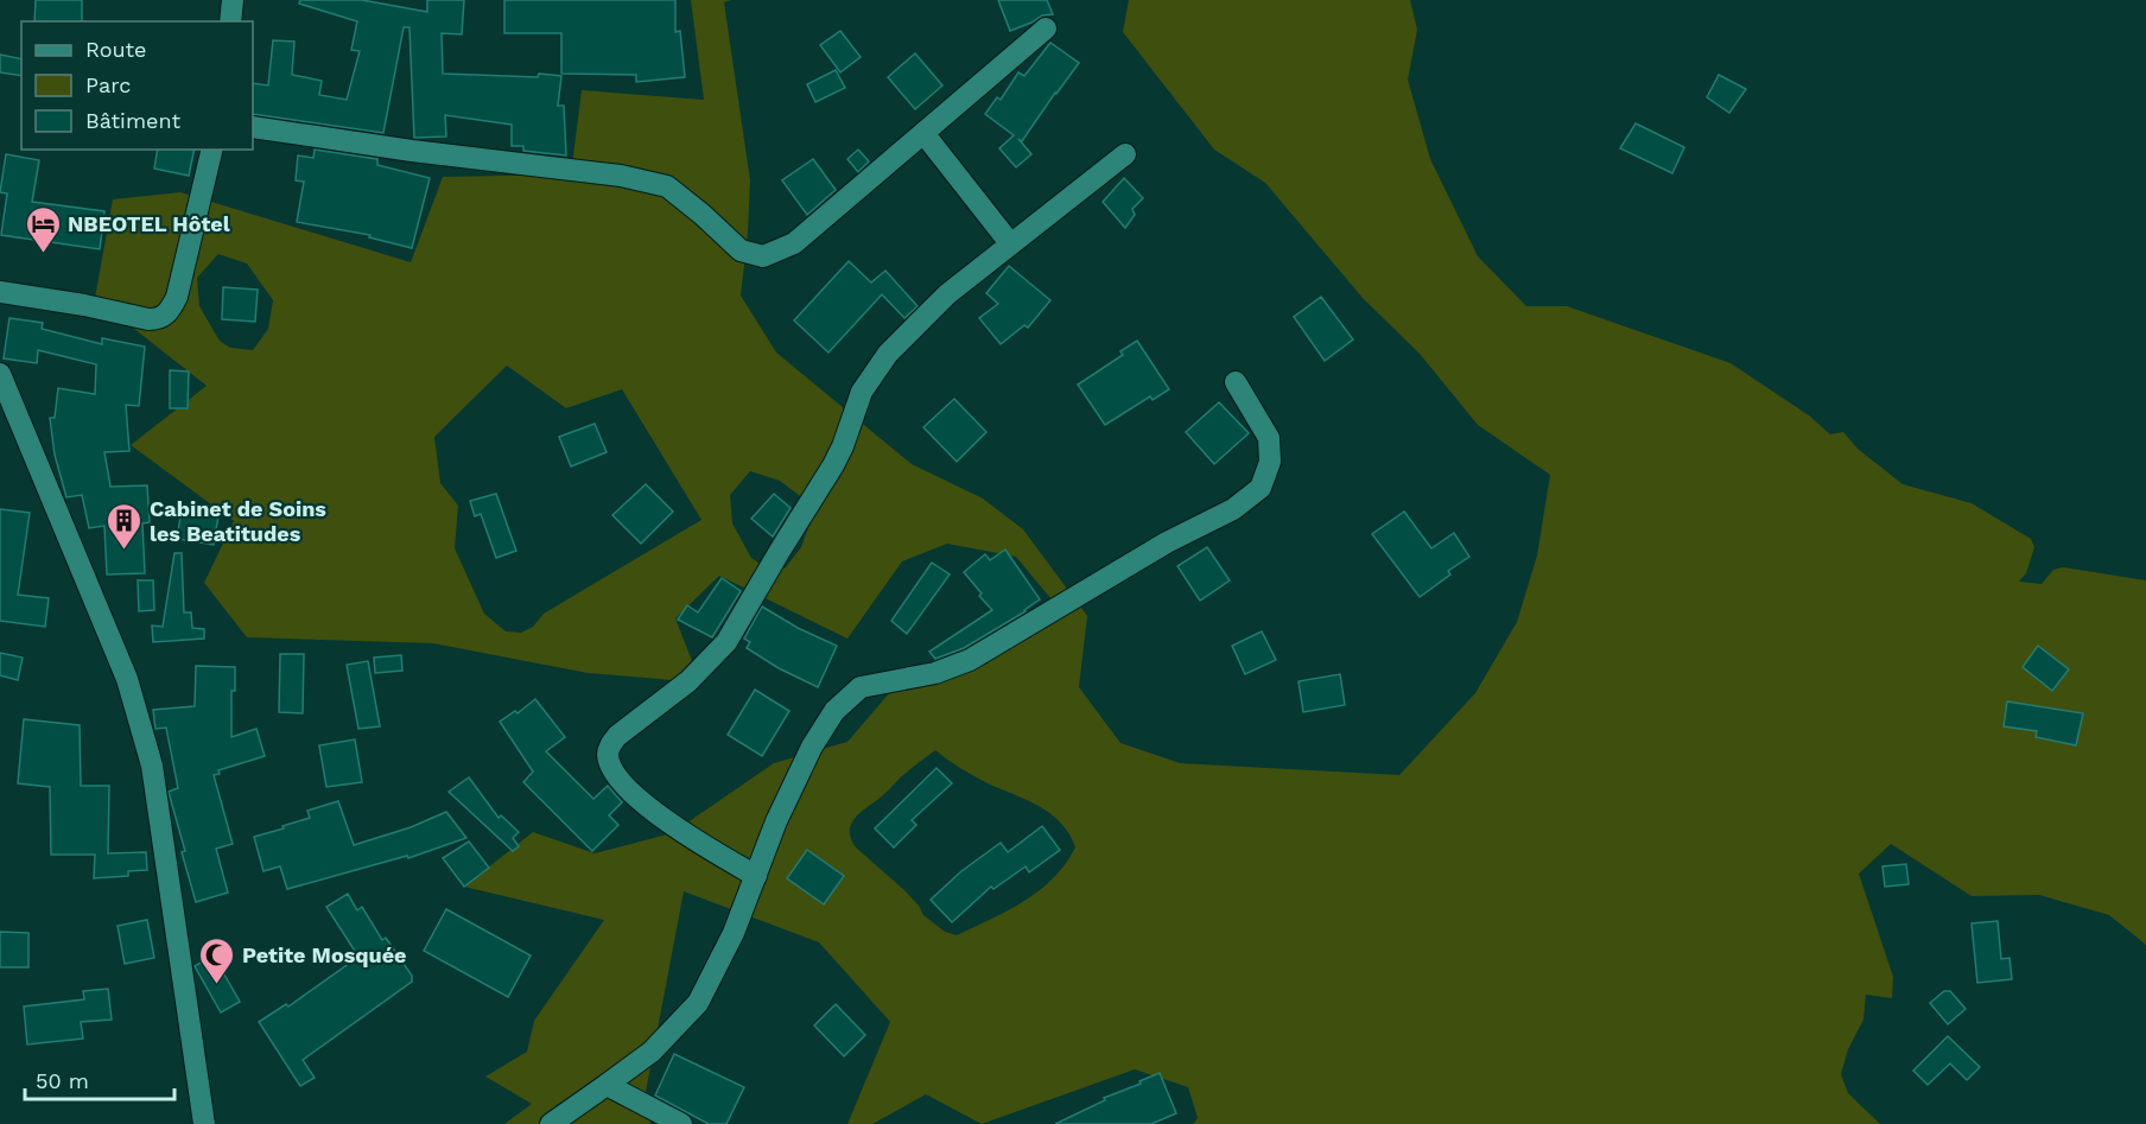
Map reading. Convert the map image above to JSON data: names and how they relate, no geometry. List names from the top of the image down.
{
  "places": {
    "hotel": ["NBEOTEL Hôtel"],
    "building": ["Cabinet de Soins les Beatitudes"],
    "mosque": ["Petite Mosquée"]
  },
  "legend": ["Route", "Parc", "Bâtiment"],
  "scale_bar": "50 m"
}
